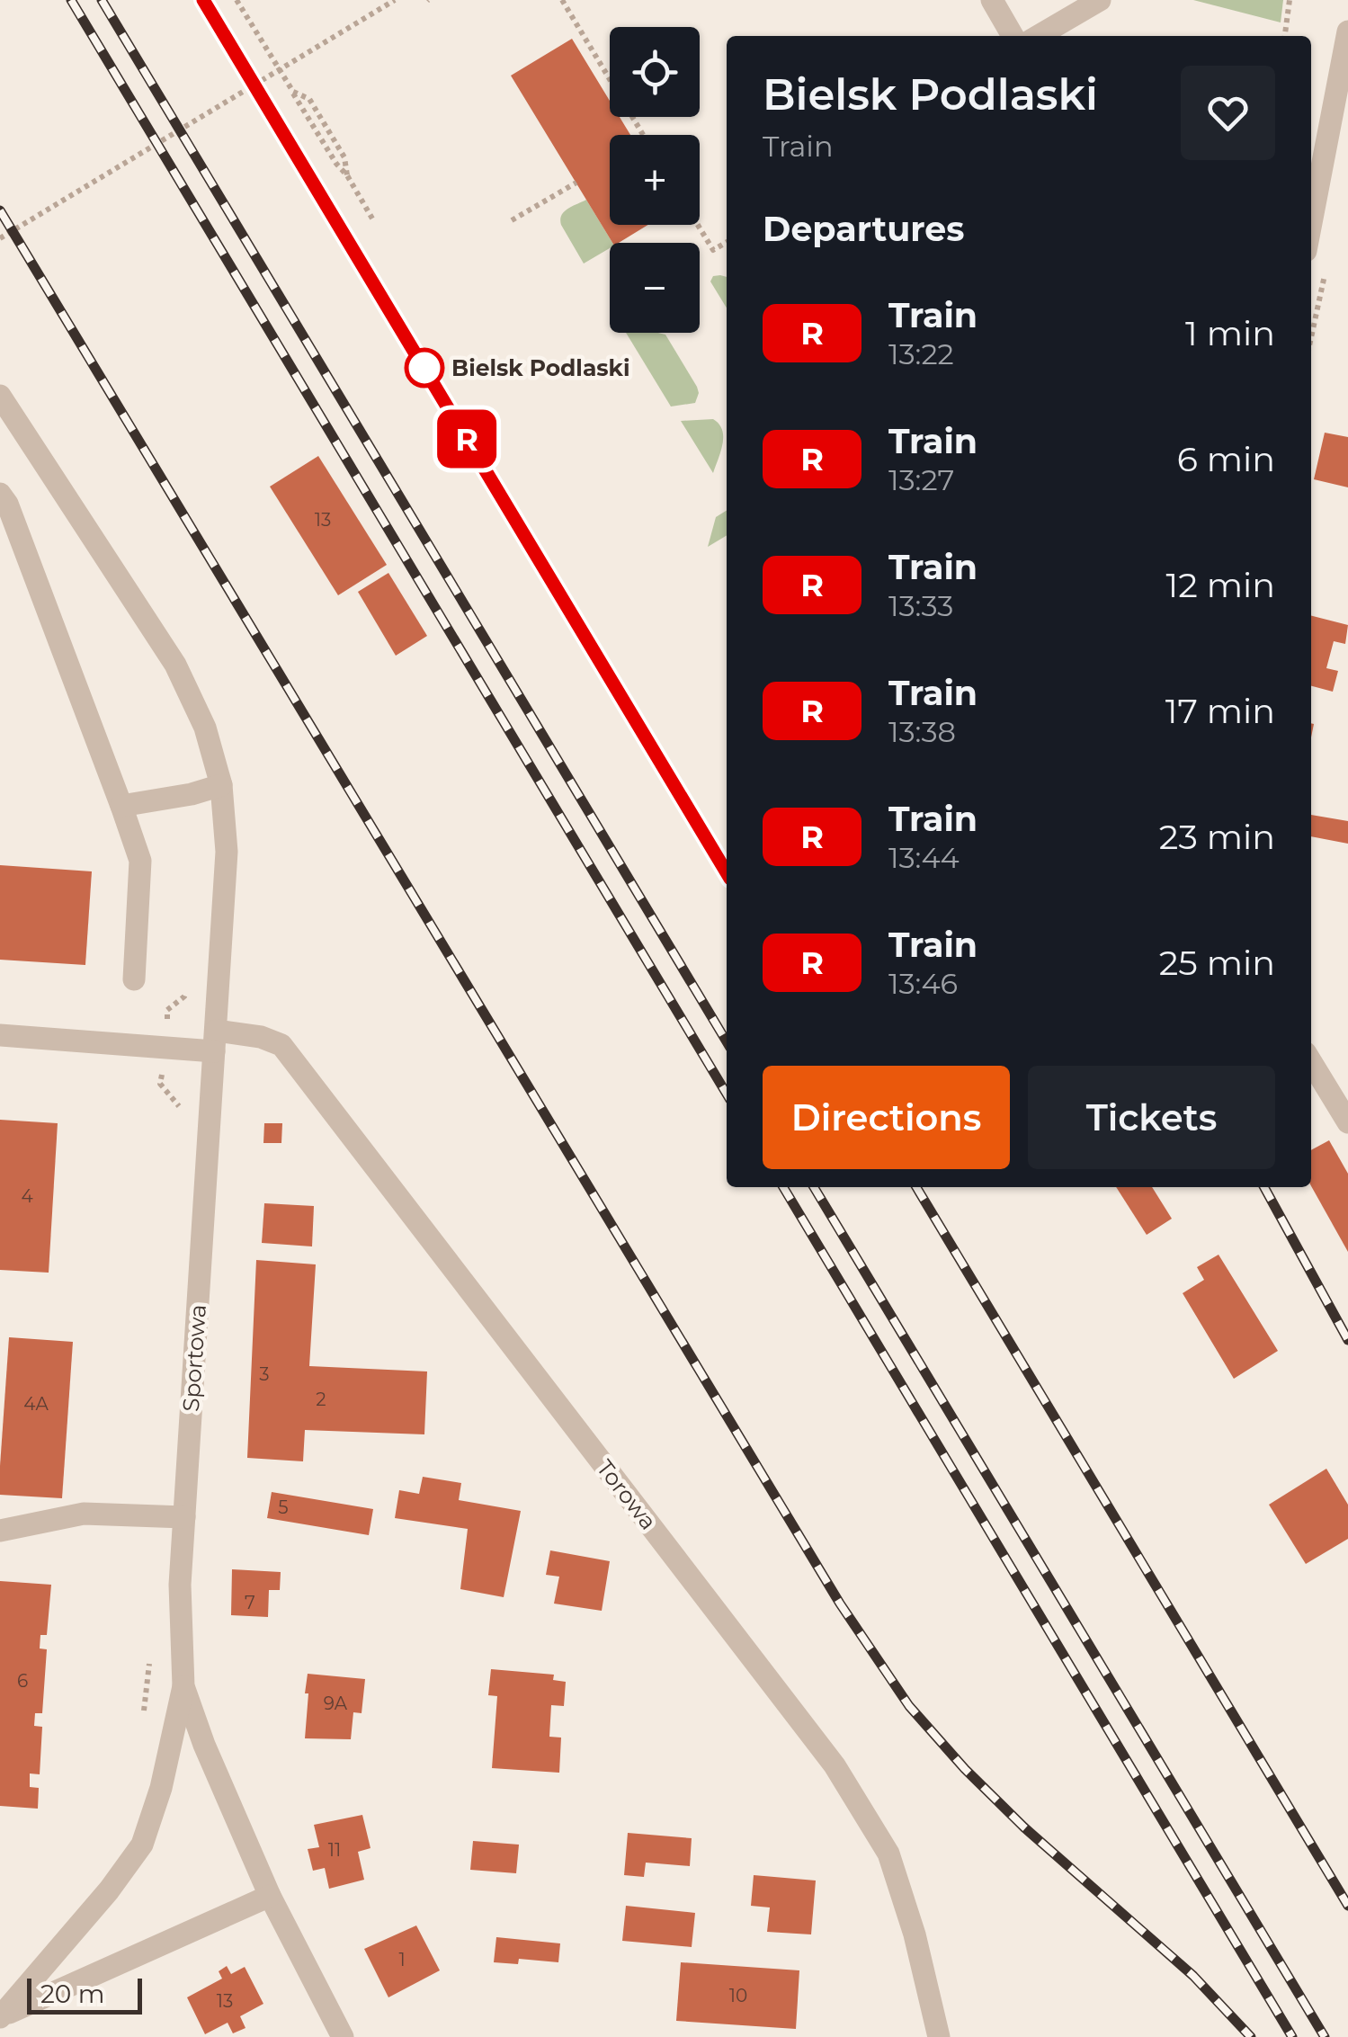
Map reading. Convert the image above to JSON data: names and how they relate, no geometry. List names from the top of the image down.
{
  "streets": {
    "street": ["Sportowa", "Torowa"]
  },
  "crossings": [
    ["Sportowa", "Torowa"]
  ],
  "places": ["Bielsk Podlaski"],
  "house_numbers": [
    "13",
    "4",
    "3",
    "2",
    "4A",
    "5",
    "7",
    "6",
    "9A",
    "11",
    "1",
    "10",
    "13"
  ],
  "scale_bar": "20 m",
  "page": {
    "on_map": "R",
    "map_buttons": ["+", "−"],
    "heading": [
      ["Bielsk Podlaski", "Train"],
      "Departures"
    ],
    "list": [
      {
        "mark": "R",
        "name": "Train",
        "note": "13:22",
        "value": "1 min"
      },
      {
        "mark": "R",
        "name": "Train",
        "note": "13:27",
        "value": "6 min"
      },
      {
        "mark": "R",
        "name": "Train",
        "note": "13:33",
        "value": "12 min"
      },
      {
        "mark": "R",
        "name": "Train",
        "note": "13:38",
        "value": "17 min"
      },
      {
        "mark": "R",
        "name": "Train",
        "note": "13:44",
        "value": "23 min"
      },
      {
        "mark": "R",
        "name": "Train",
        "note": "13:46",
        "value": "25 min"
      }
    ],
    "buttons": ["Directions", "Tickets"],
    "scale": "20 m"
  }
}
